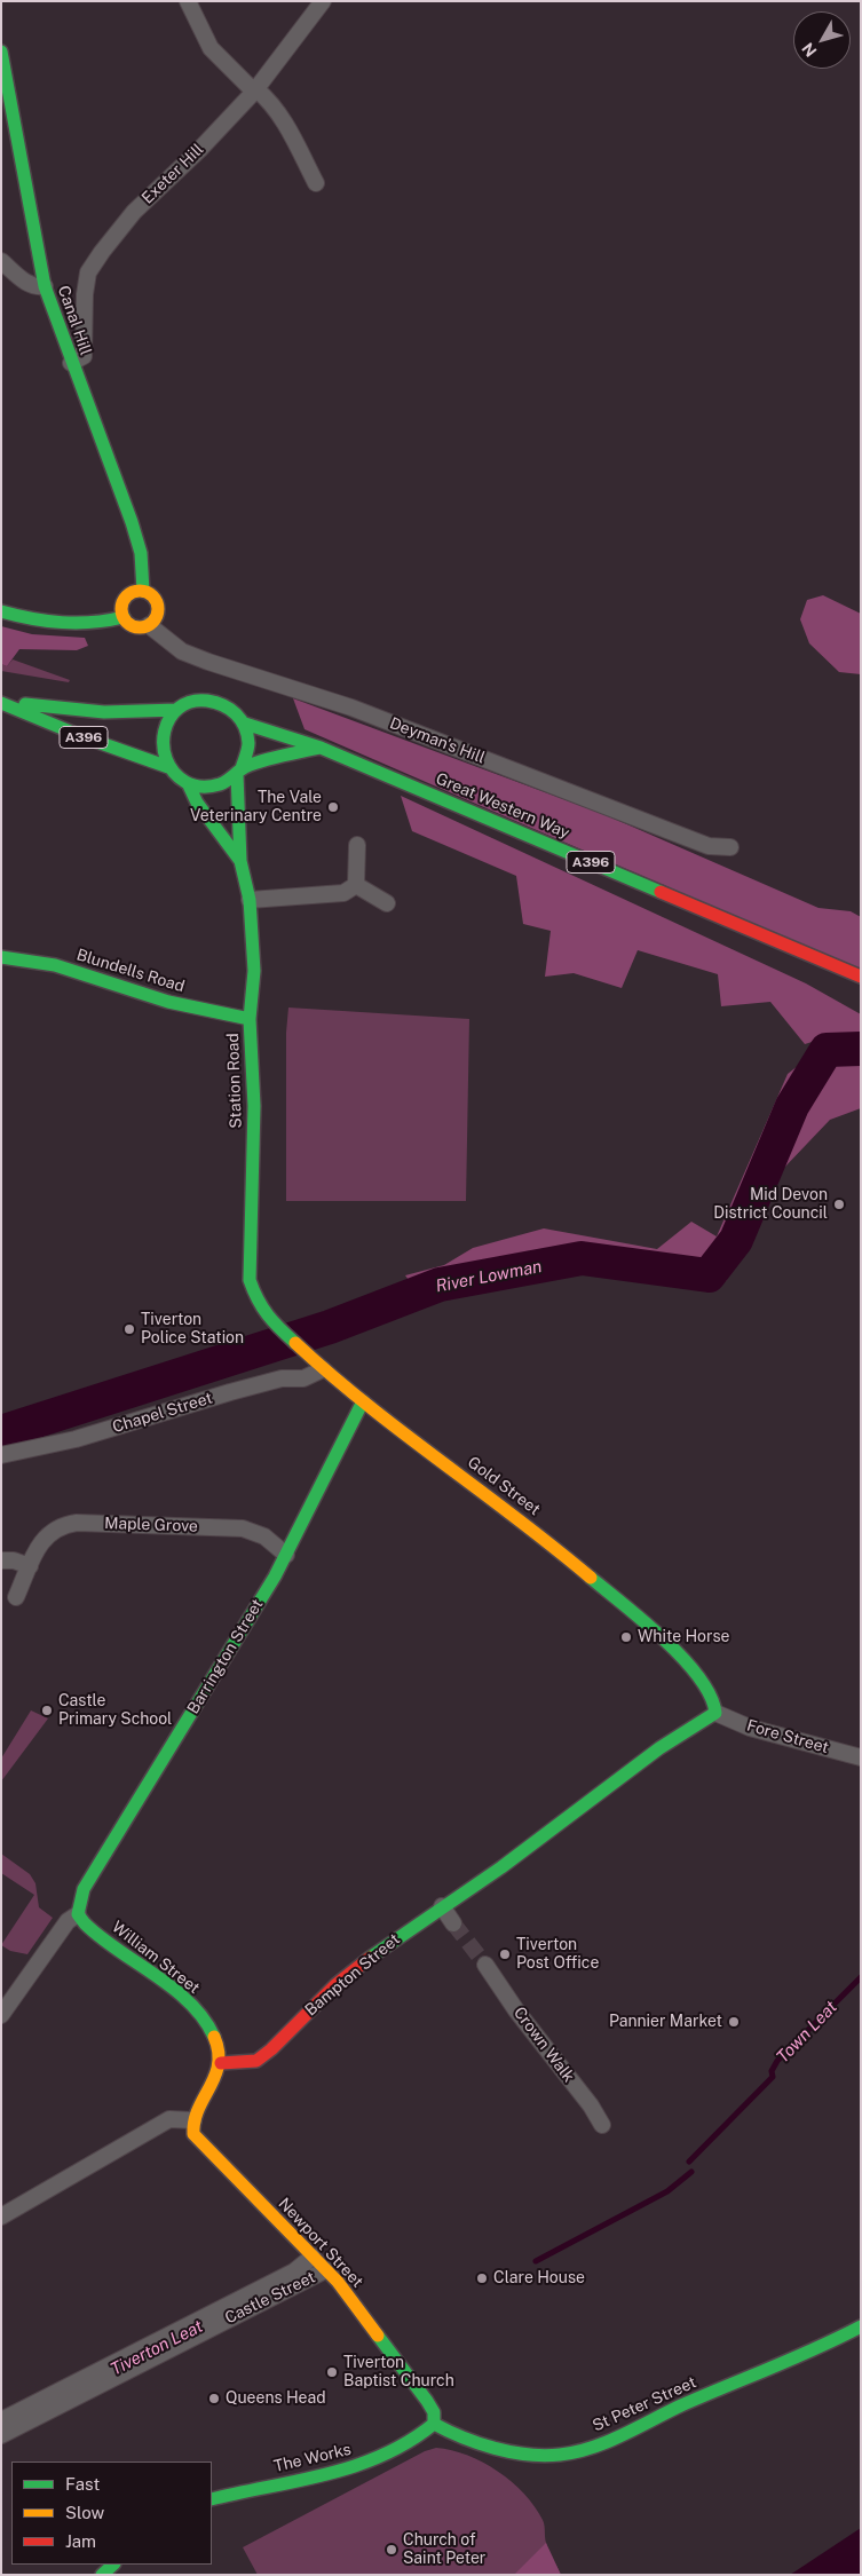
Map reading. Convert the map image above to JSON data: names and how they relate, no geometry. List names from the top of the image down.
{
  "streets": {
    "street": [
      "Exeter Hill",
      "Canal Hill",
      "A396",
      "Deyman's Hill",
      "Great Western Way",
      "Blundells Road",
      "Station Road",
      "Chapel Street",
      "Gold Street",
      "Maple Grove",
      "Barrington Street",
      "Fore Street",
      "William Street",
      "Bampton Street",
      "Crown Walk",
      "Newport Street",
      "Castle Street",
      "St Peter Street",
      "The Works"
    ]
  },
  "crossings": [
    ["Exeter Hill", "Canal Hill"],
    ["Canal Hill", "Deyman's Hill"],
    ["A396", "Great Western Way"],
    ["A396", "Station Road"],
    ["Blundells Road", "Station Road"],
    ["Station Road", "Gold Street"],
    ["Chapel Street", "Gold Street"],
    ["Gold Street", "Barrington Street"],
    ["Gold Street", "Fore Street"],
    ["Gold Street", "Bampton Street"],
    ["Maple Grove", "Barrington Street"],
    ["Barrington Street", "William Street"],
    ["Fore Street", "Bampton Street"],
    ["William Street", "Bampton Street"],
    ["Newport Street", "Castle Street"],
    ["Newport Street", "St Peter Street"],
    ["Newport Street", "The Works"],
    ["St Peter Street", "The Works"]
  ],
  "water": ["River Lowman", "Town Leat", "Tiverton Leat"],
  "places": [
    "The Vale Veterinary Centre",
    "Mid Devon District Council",
    "Tiverton Police Station",
    "White Horse",
    "Castle Primary School",
    "Tiverton Post Office",
    "Pannier Market",
    "Clare House",
    "Tiverton Baptist Church",
    "Queens Head",
    "Church of Saint Peter"
  ],
  "legend": ["Fast", "Slow", "Jam"],
  "north": "bottom left"
}
